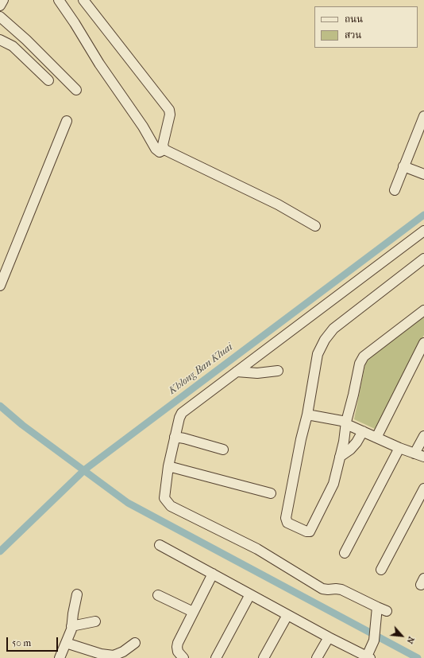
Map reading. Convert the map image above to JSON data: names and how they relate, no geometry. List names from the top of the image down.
{
  "water": ["Khlong Ban Kluai"],
  "legend": ["ถนน", "สวน"],
  "scale_bar": "50 m",
  "north": "bottom right"
}
